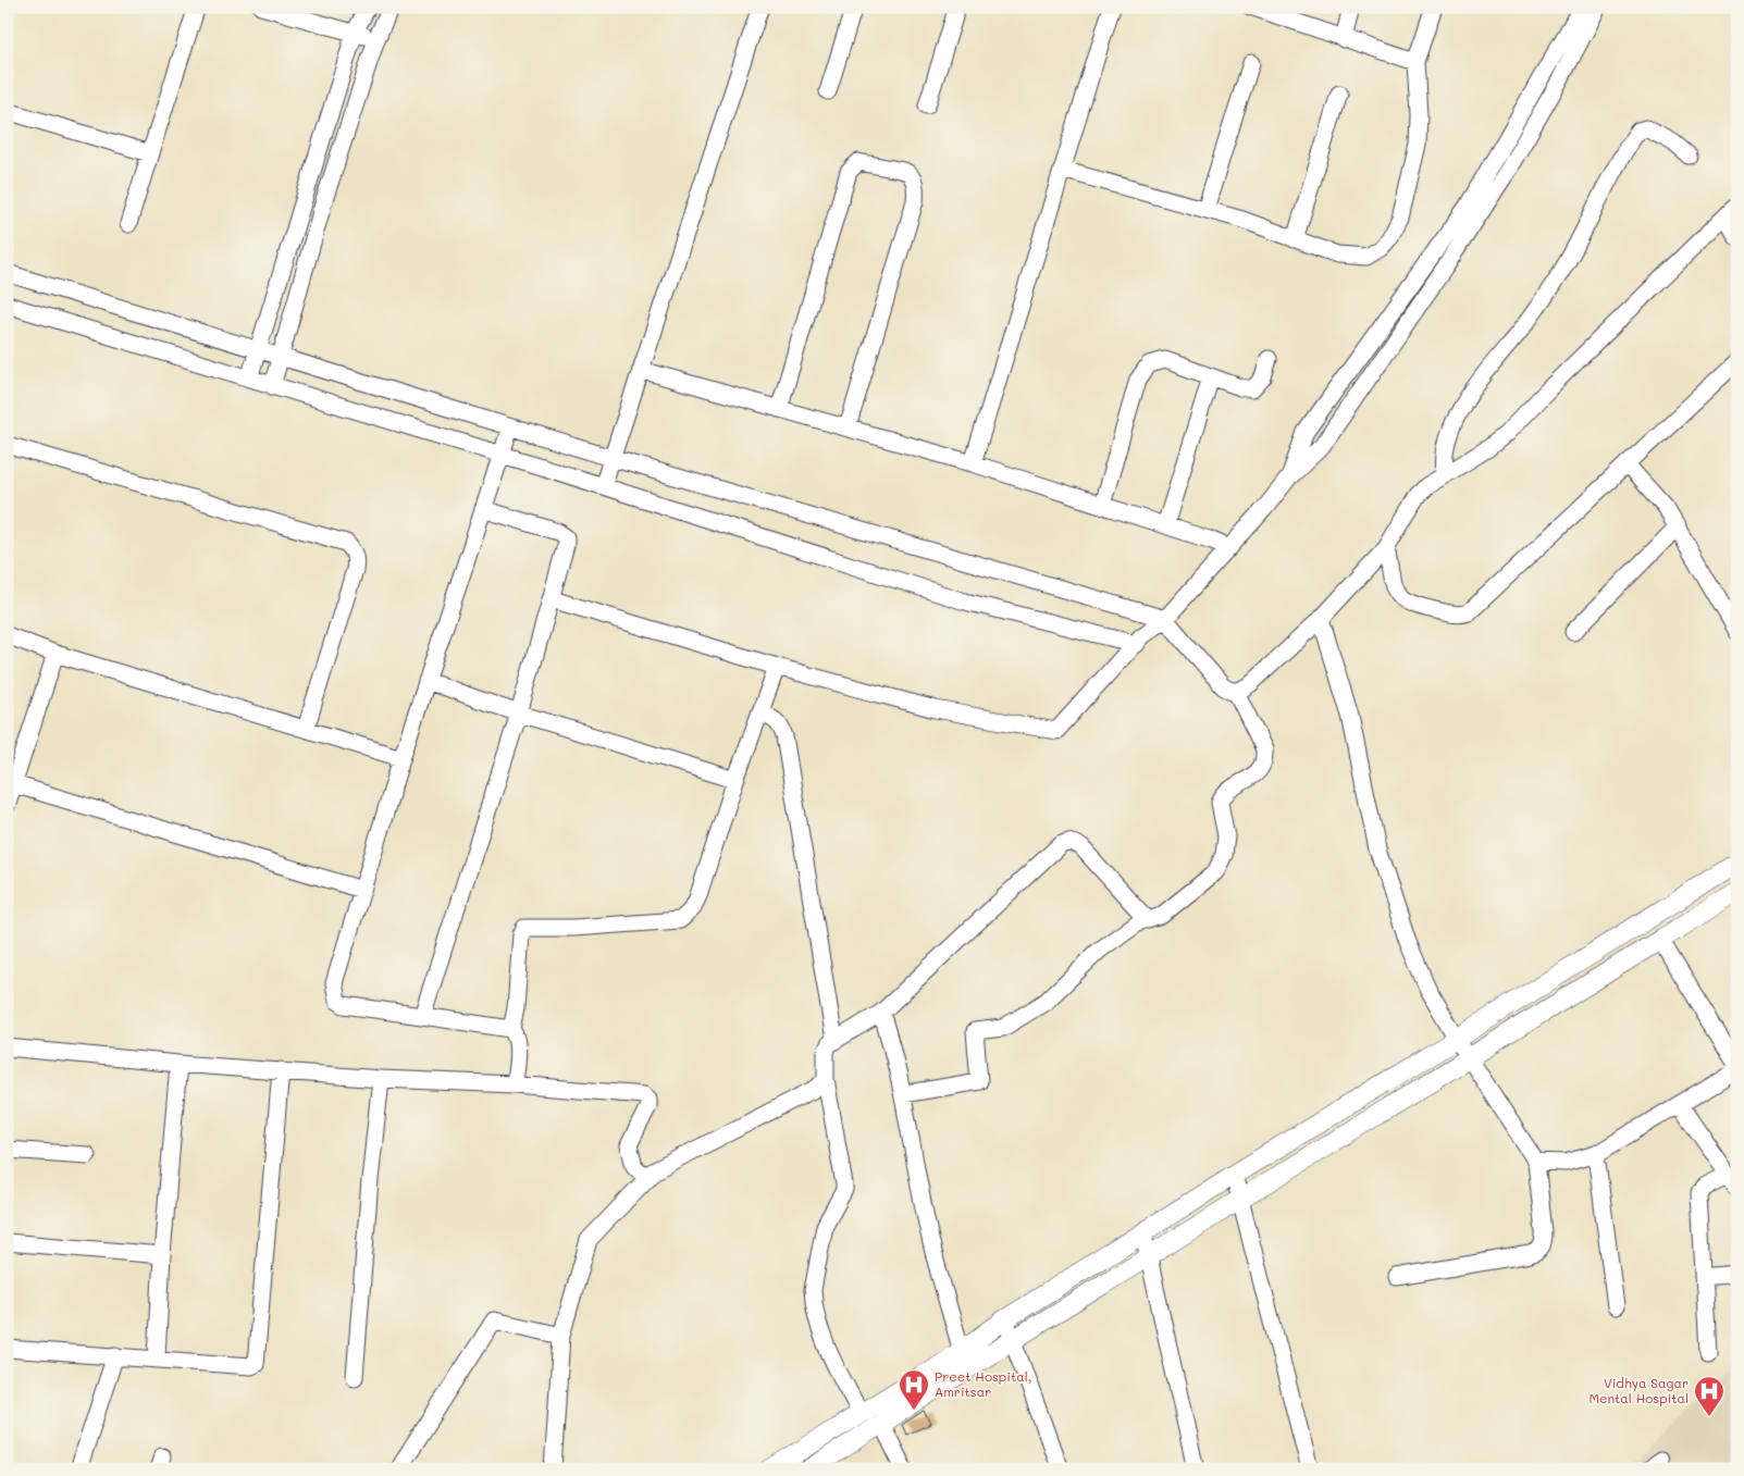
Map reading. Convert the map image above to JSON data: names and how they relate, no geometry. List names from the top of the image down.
{
  "places": {
    "hospital": ["Preet Hospital, Amritsar", "Vidhya Sagar Mental Hospital"]
  }
}
